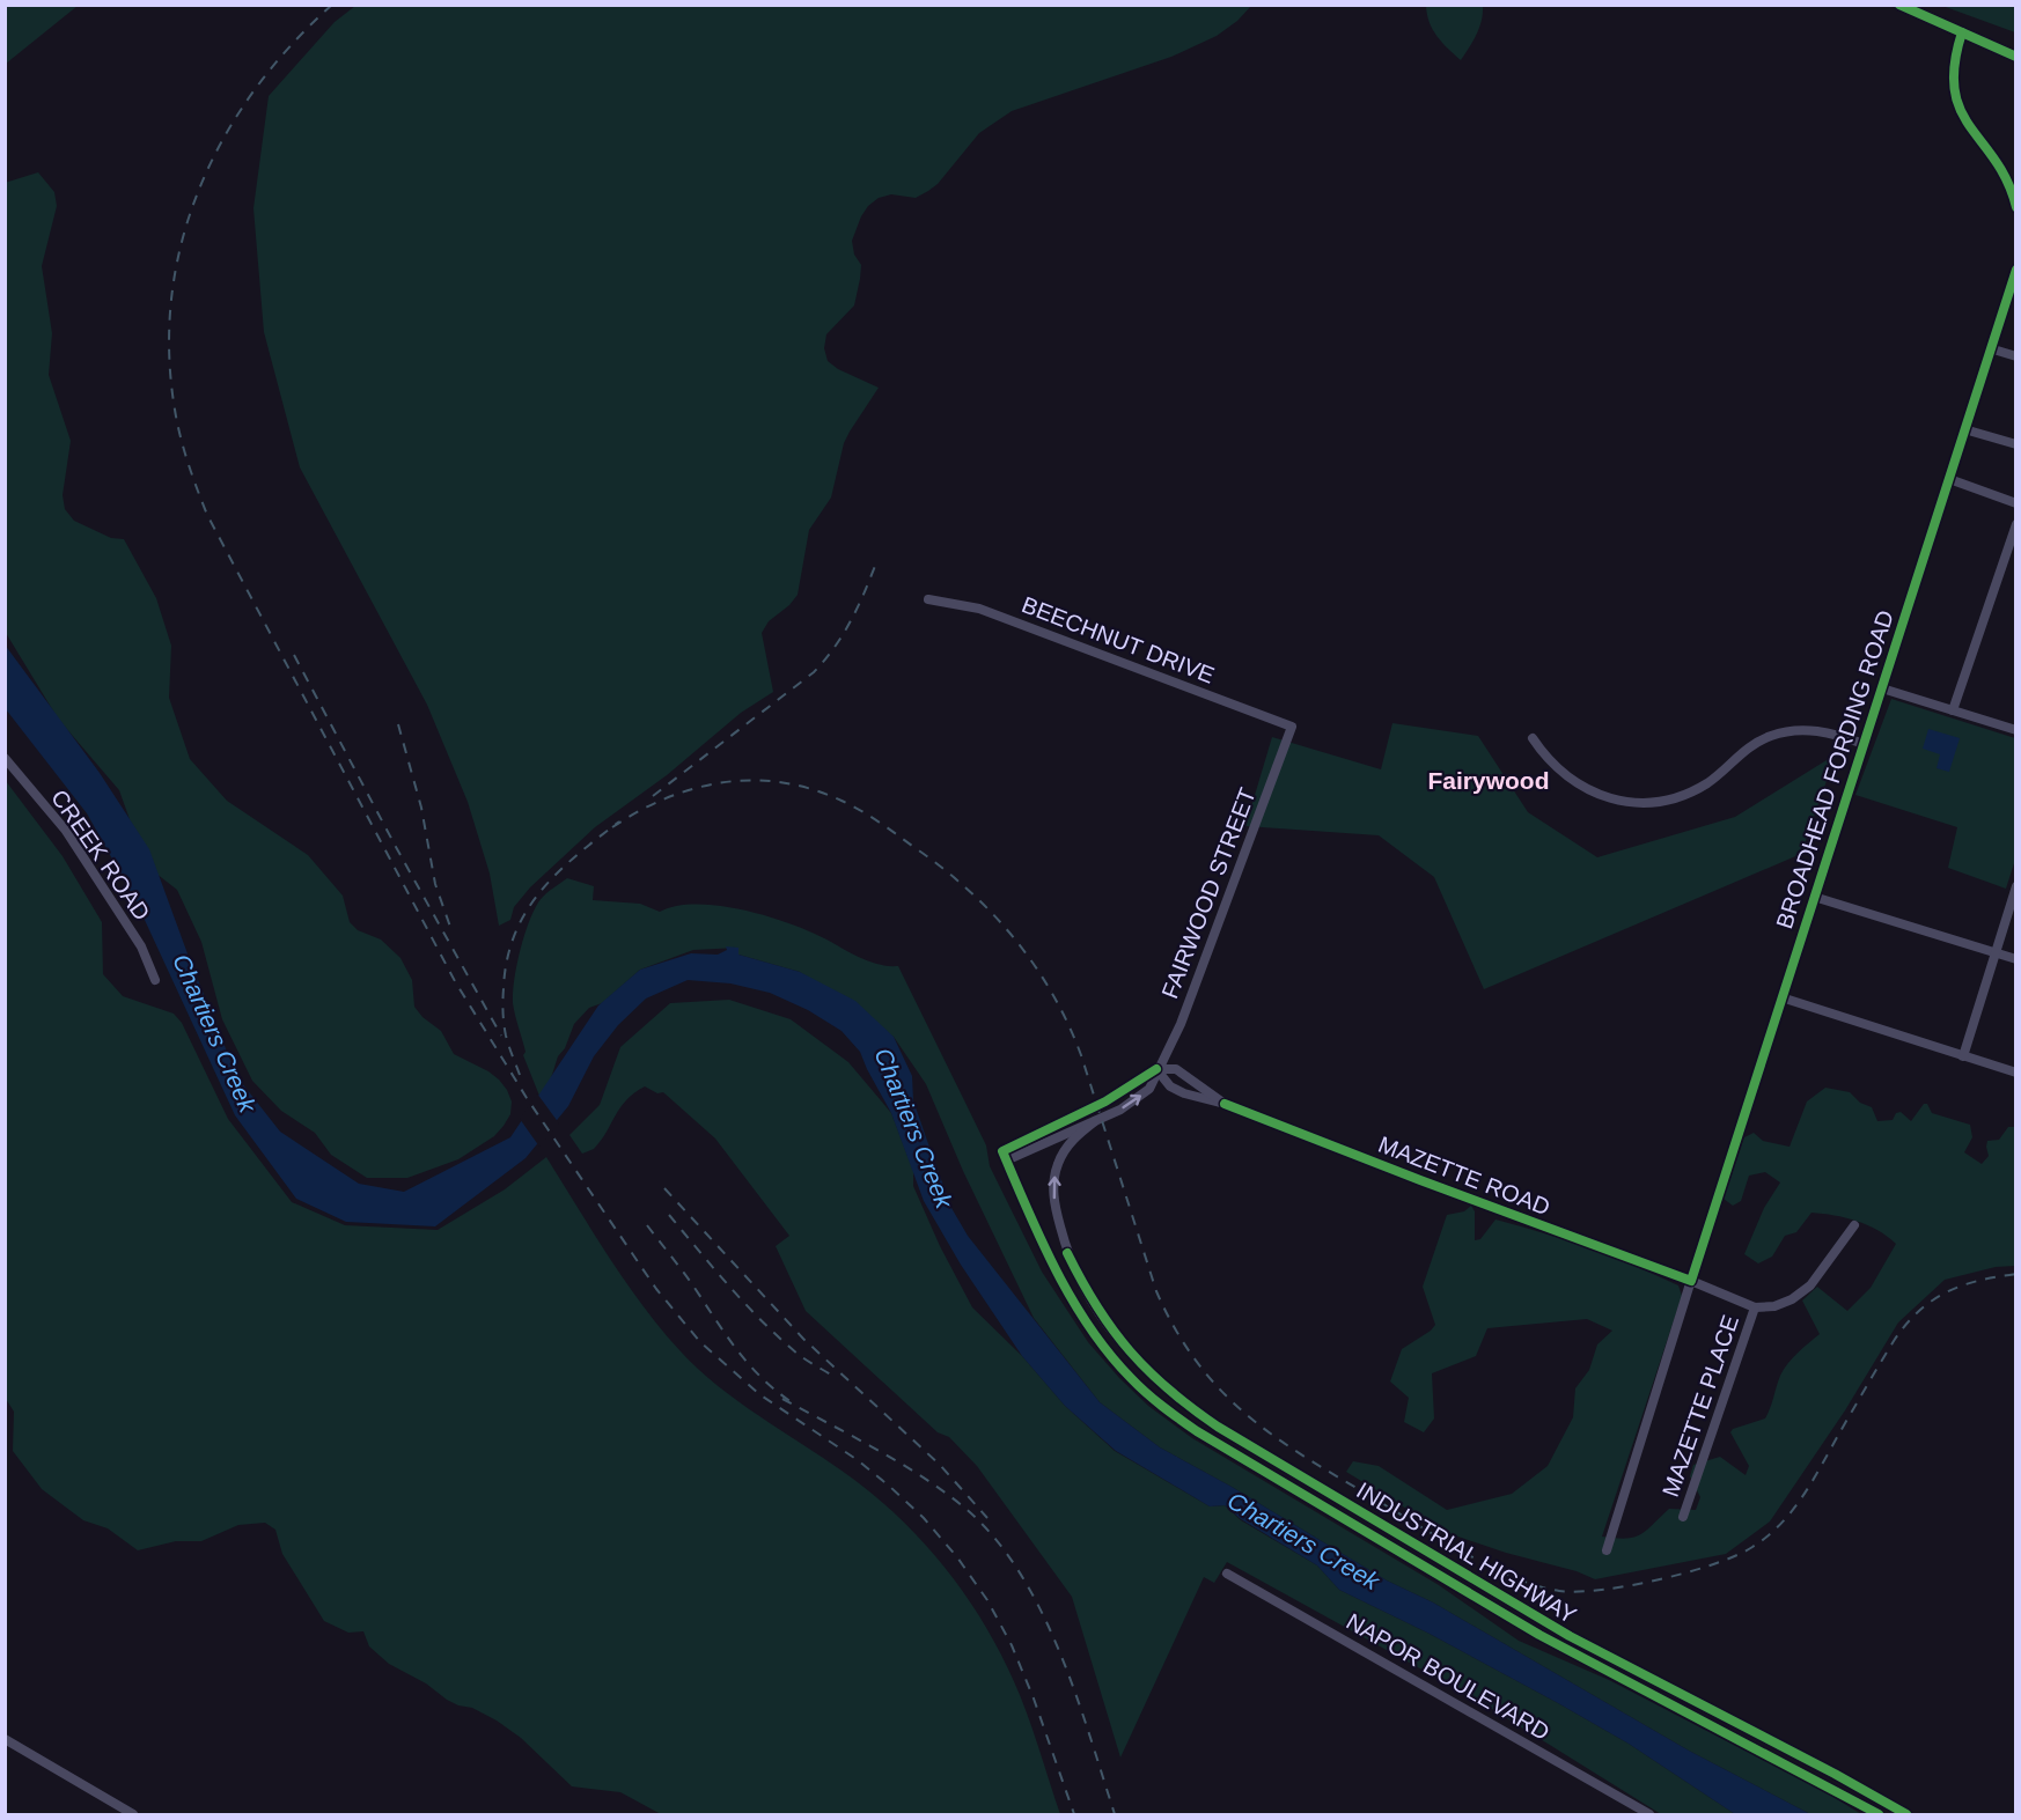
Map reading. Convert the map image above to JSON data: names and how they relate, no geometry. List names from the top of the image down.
{
  "streets": {
    "street": [
      "BEECHNUT DRIVE",
      "BROADHEAD FORDING ROAD",
      "CREEK ROAD",
      "FAIRWOOD STREET",
      "MAZETTE ROAD",
      "MAZETTE PLACE",
      "INDUSTRIAL HIGHWAY",
      "NAPOR BOULEVARD"
    ]
  },
  "crossings": [
    ["BEECHNUT DRIVE", "FAIRWOOD STREET"],
    ["BROADHEAD FORDING ROAD", "MAZETTE ROAD"],
    ["FAIRWOOD STREET", "MAZETTE ROAD"],
    ["FAIRWOOD STREET", "INDUSTRIAL HIGHWAY"],
    ["MAZETTE ROAD", "MAZETTE PLACE"]
  ],
  "districts": ["Fairywood"],
  "water": ["Chartiers Creek"]
}
